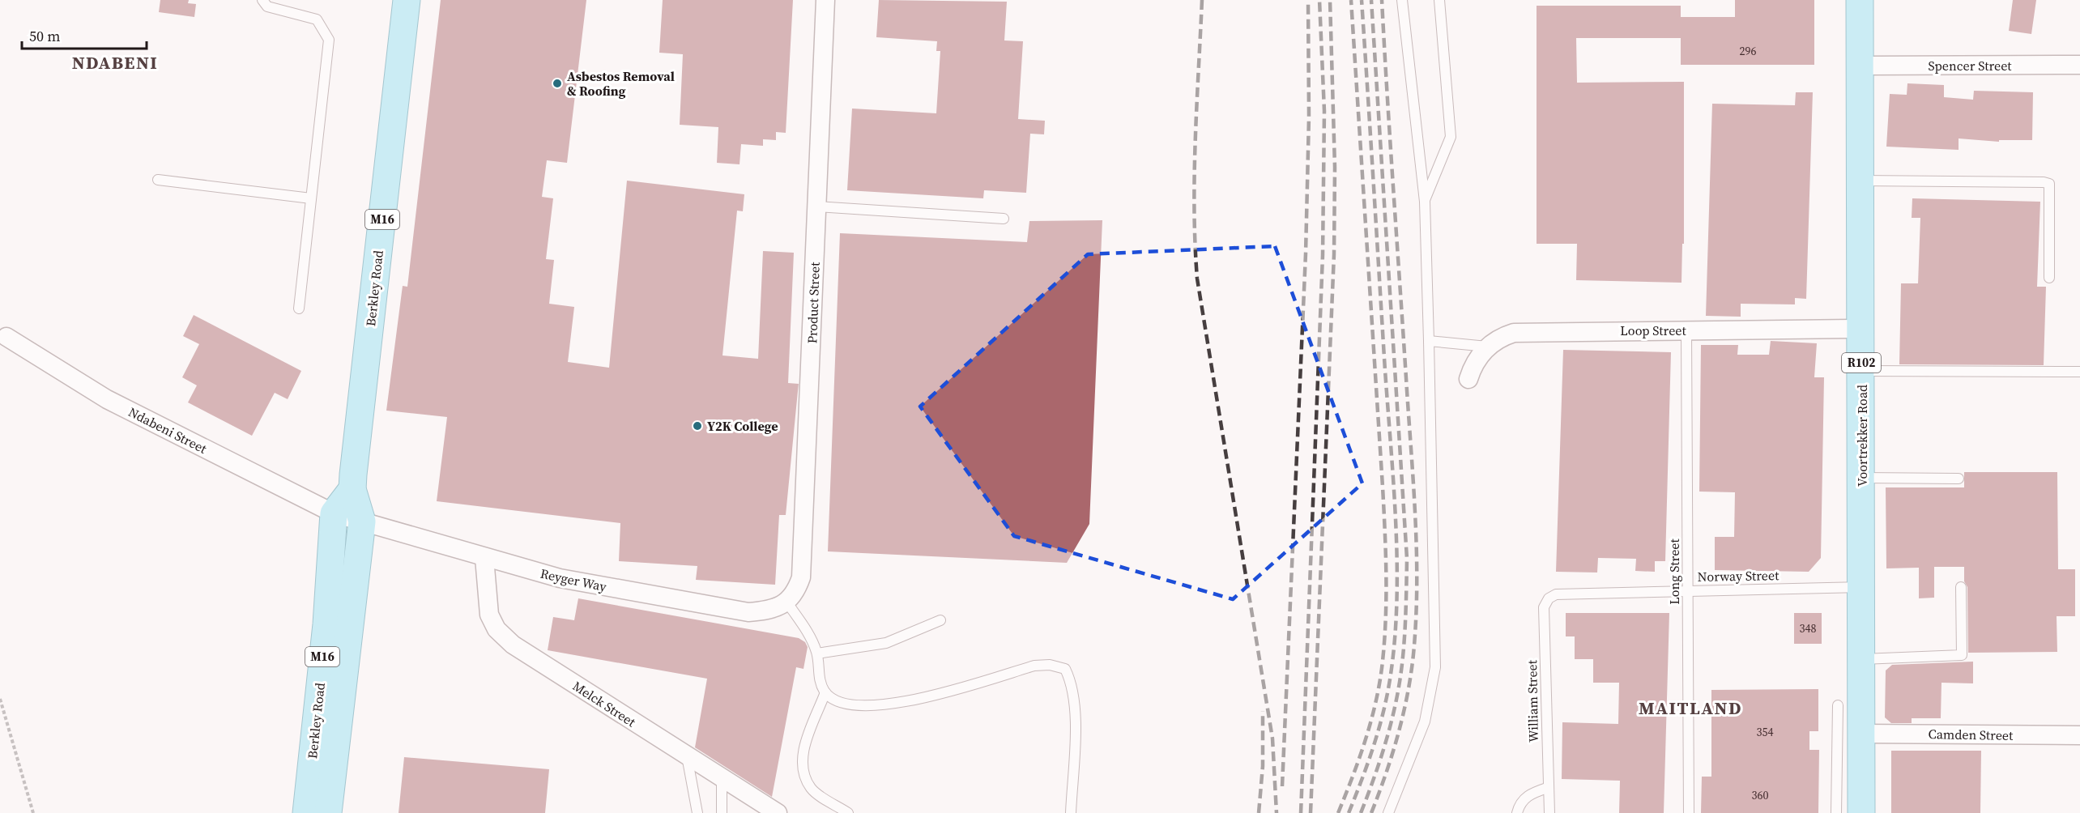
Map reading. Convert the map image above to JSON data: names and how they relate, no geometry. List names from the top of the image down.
{
  "streets": {
    "main road": [
      "M16",
      "Berkley Road",
      "R102",
      "Voortrekker Road"
    ],
    "street": [
      "Spencer Street",
      "Product Street",
      "Loop Street",
      "Ndabeni Street",
      "Reyger Way",
      "Melck Street",
      "Camden Street"
    ],
    "lane": ["Long Street", "Norway Street", "William Street"]
  },
  "crossings": [
    ["Spencer Street", "Voortrekker Road"],
    ["Berkley Road", "Ndabeni Street"],
    ["Berkley Road", "Reyger Way"],
    ["Product Street", "Reyger Way"],
    ["Loop Street", "Voortrekker Road"],
    ["Loop Street", "Long Street"],
    ["Ndabeni Street", "Reyger Way"],
    ["Voortrekker Road", "Norway Street"],
    ["Voortrekker Road", "Camden Street"],
    ["Long Street", "Norway Street"],
    ["Norway Street", "William Street"],
    ["Reyger Way", "Melck Street"]
  ],
  "districts": ["NDABENI", "MAITLAND"],
  "places": ["Asbestos Removal & Roofing", "Y2K College"],
  "house_numbers": [
    "296",
    "348",
    "354",
    "360"
  ],
  "scale_bar": "50 m"
}
